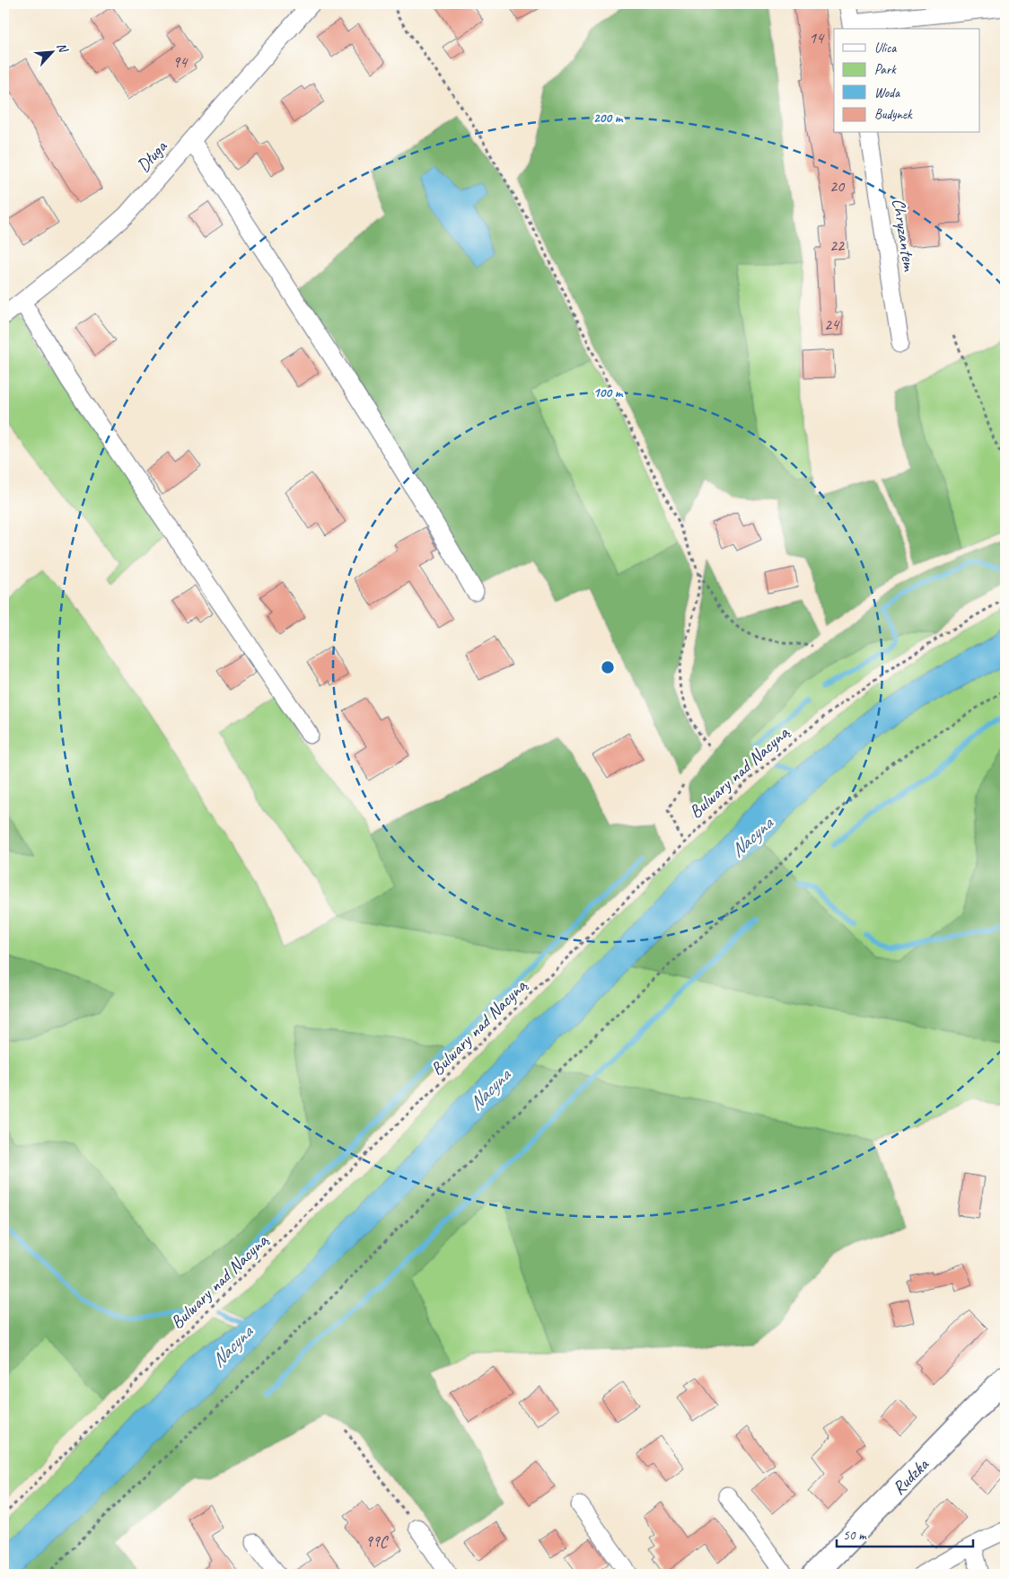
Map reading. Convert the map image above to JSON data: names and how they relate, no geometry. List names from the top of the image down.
{
  "streets": {
    "main road": ["Rudzka"],
    "street": ["Długa", "Chryzantem"],
    "path": ["Bulwary nad Nacyną"]
  },
  "water": ["Nacyna"],
  "house_numbers": [
    "14",
    "94",
    "20",
    "22",
    "24",
    "99C"
  ],
  "legend": [
    "Ulica",
    "Park",
    "Woda",
    "Budynek"
  ],
  "scale_bar": "50 m",
  "north": "top right",
  "rings": ["200 m", "100 m"]
}
